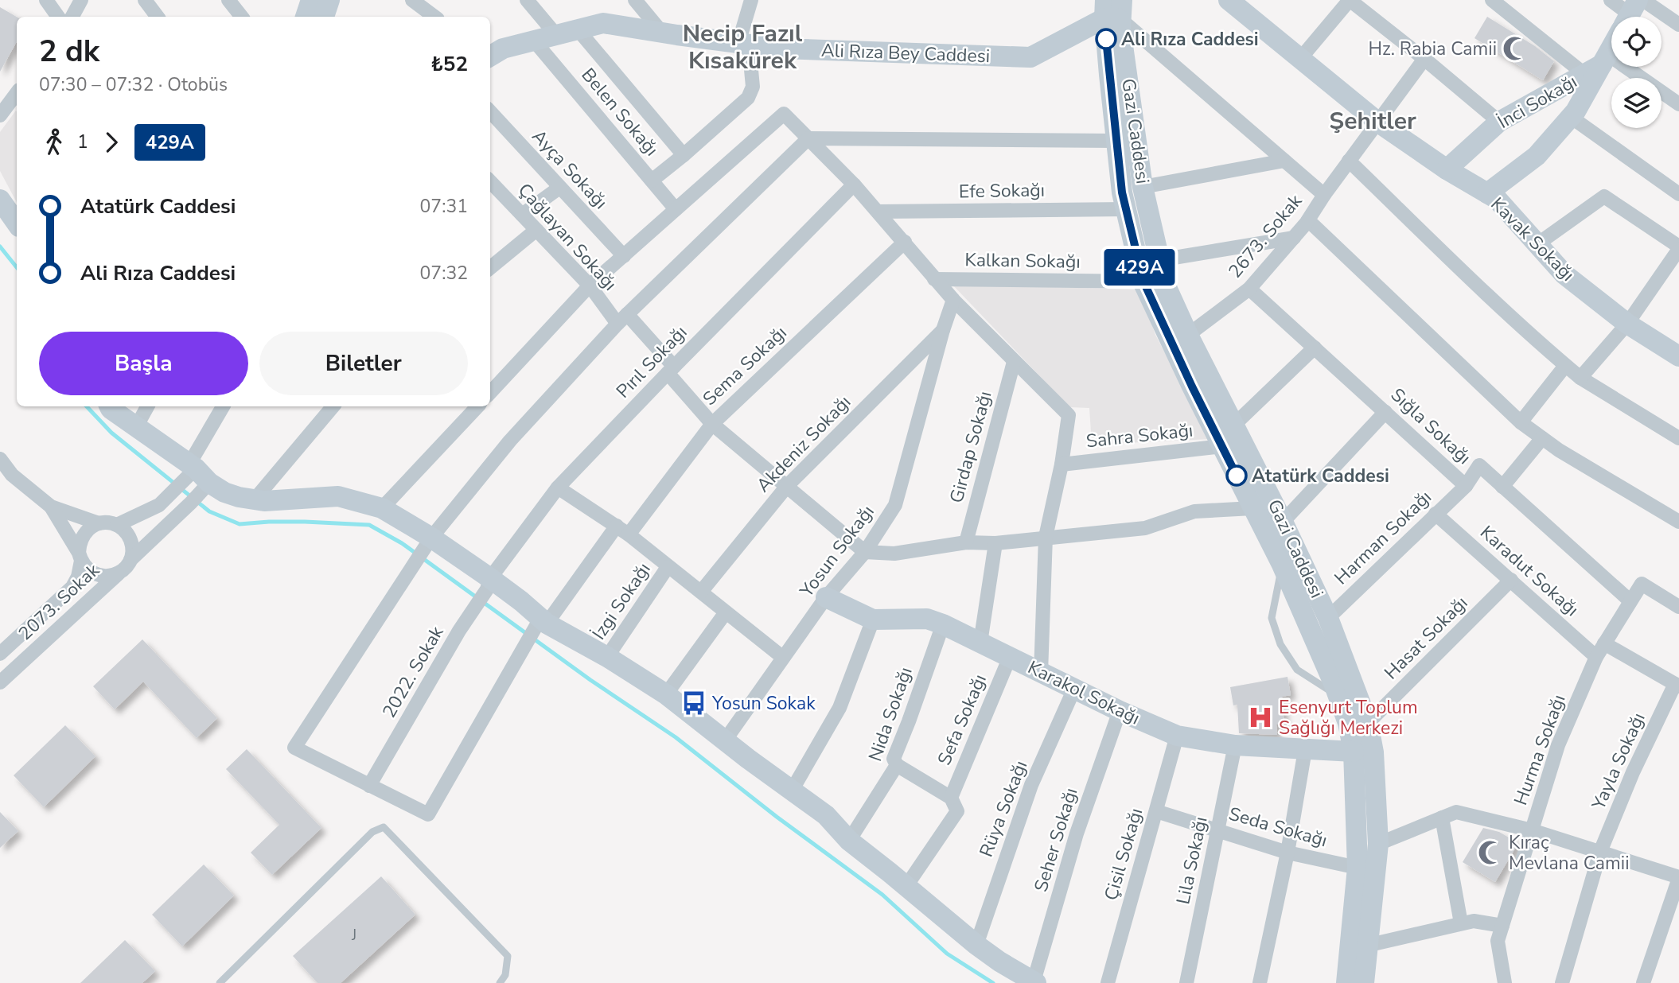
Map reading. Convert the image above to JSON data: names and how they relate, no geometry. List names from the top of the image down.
{
  "streets": {
    "street": [
      "Ali Rıza Bey Caddesi",
      "İnci Sokağı",
      "Belen Sokağı",
      "Gazi Caddesi",
      "Ayça Sokağı",
      "Efe Sokağı",
      "2673. Sokak",
      "Çağlayan Sokağı",
      "Kavak Sokağı",
      "Kalkan Sokağı",
      "Pırıl Sokağı",
      "Sema Sokağı",
      "Sığla Sokağı",
      "Sahra Sokağı",
      "Akdeniz Sokağı",
      "Girdap Sokağı",
      "Harman Sokağı",
      "Yosun Sokağı",
      "Karadut Sokağı",
      "İzgi Sokağı",
      "2073. Sokak",
      "Hasat Sokağı",
      "2022. Sokak",
      "Karakol Sokağı",
      "Nida Sokağı",
      "Sefa Sokağı",
      "Hurma Sokağı",
      "Yayla Sokağı",
      "Rüya Sokağı",
      "Seda Sokağı",
      "Seher Sokağı",
      "Çisil Sokağı",
      "Lila Sokağı"
    ]
  },
  "crossings": [
    ["Ali Rıza Bey Caddesi", "Belen Sokağı"],
    ["Ali Rıza Bey Caddesi", "Gazi Caddesi"],
    ["İnci Sokağı", "Kavak Sokağı"],
    ["Gazi Caddesi", "Efe Sokağı"],
    ["Gazi Caddesi", "2673. Sokak"],
    ["Gazi Caddesi", "Kalkan Sokağı"],
    ["Gazi Caddesi", "Sahra Sokağı"],
    ["Gazi Caddesi", "Harman Sokağı"],
    ["Gazi Caddesi", "Hasat Sokağı"],
    ["Gazi Caddesi", "Karakol Sokağı"],
    ["Gazi Caddesi", "Seda Sokağı"],
    ["2673. Sokak", "Kavak Sokağı"],
    ["2673. Sokak", "Sığla Sokağı"],
    ["Çağlayan Sokağı", "Pırıl Sokağı"],
    ["Çağlayan Sokağı", "Sema Sokağı"],
    ["Çağlayan Sokağı", "Akdeniz Sokağı"],
    ["Çağlayan Sokağı", "Yosun Sokağı"],
    ["Pırıl Sokağı", "2022. Sokak"],
    ["Sığla Sokağı", "Harman Sokağı"],
    ["Sığla Sokağı", "Hurma Sokağı"],
    ["Akdeniz Sokağı", "Yosun Sokağı"],
    ["Harman Sokağı", "Karadut Sokağı"],
    ["Yosun Sokağı", "Karakol Sokağı"],
    ["Karadut Sokağı", "Hasat Sokağı"],
    ["Karadut Sokağı", "Hurma Sokağı"],
    ["Karakol Sokağı", "Nida Sokağı"],
    ["Karakol Sokağı", "Sefa Sokağı"],
    ["Karakol Sokağı", "Rüya Sokağı"],
    ["Karakol Sokağı", "Seher Sokağı"],
    ["Karakol Sokağı", "Çisil Sokağı"],
    ["Karakol Sokağı", "Lila Sokağı"],
    ["Seda Sokağı", "Çisil Sokağı"],
    ["Seda Sokağı", "Lila Sokağı"]
  ],
  "districts": ["Necip Fazıl Kısakürek", "Şehitler"],
  "places": {
    "other": ["Ali Rıza Caddesi", "Atatürk Caddesi"],
    "mosque": ["Hz. Rabia Camii", "Kıraç Mevlana Camii"],
    "bus stop": ["Yosun Sokak"],
    "hospital": ["Esenyurt Toplum Sağlığı Merkezi"]
  },
  "lines": ["bus line 429A"],
  "house_numbers": ["J"],
  "page": {
    "on_map": "429A",
    "heading": ["2 dk", "07:30 – 07:32 · Otobüs", "₺52"],
    "legs": ["1", "429A"],
    "list": [
      {
        "name": "Atatürk Caddesi",
        "value": "07:31"
      },
      {
        "name": "Ali Rıza Caddesi",
        "value": "07:32"
      }
    ],
    "buttons": ["Başla", "Biletler"]
  }
}
